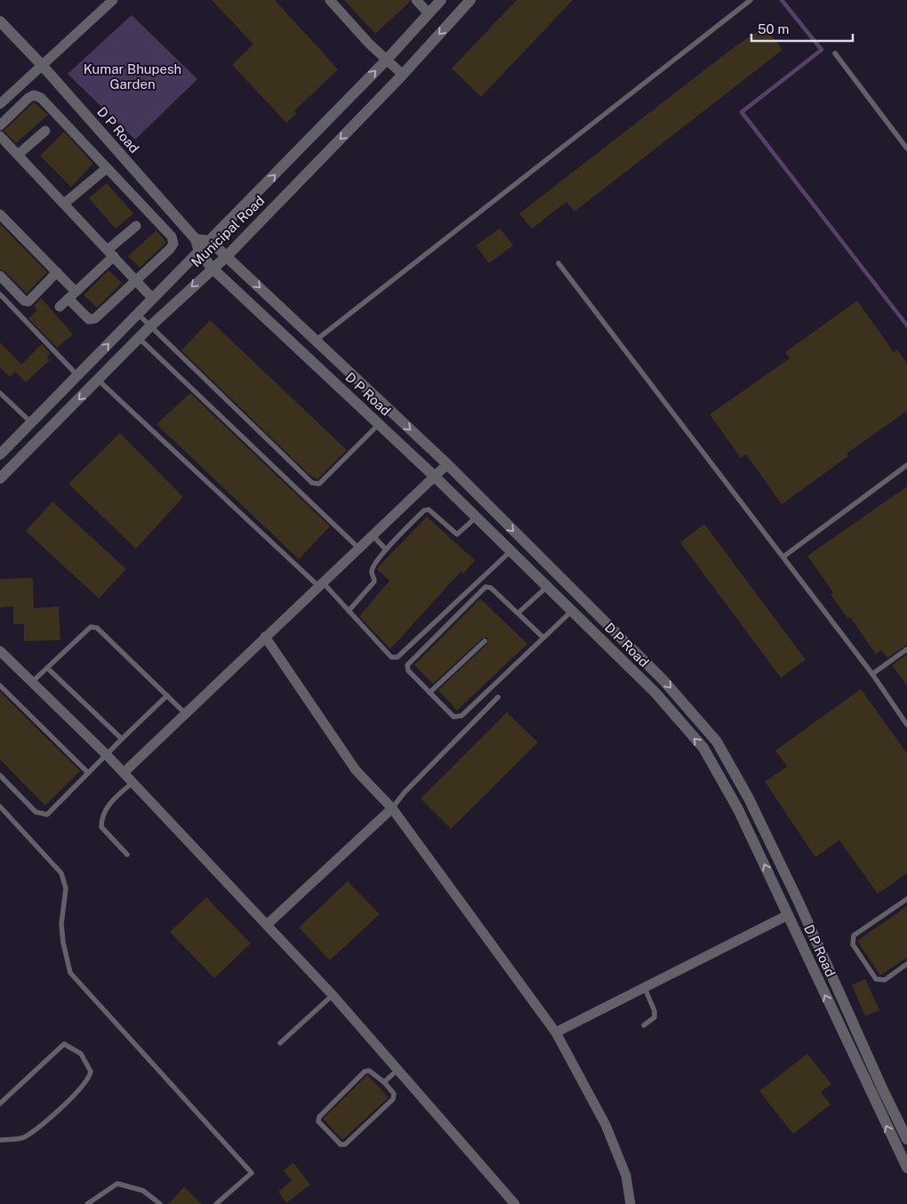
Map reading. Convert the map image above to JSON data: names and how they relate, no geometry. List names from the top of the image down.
{
  "streets": {
    "street": ["D P Road", "Municipal Road"]
  },
  "crossings": [
    ["D P Road", "Municipal Road"]
  ],
  "parks": ["Kumar Bhupesh Garden"],
  "scale_bar": "50 m"
}
